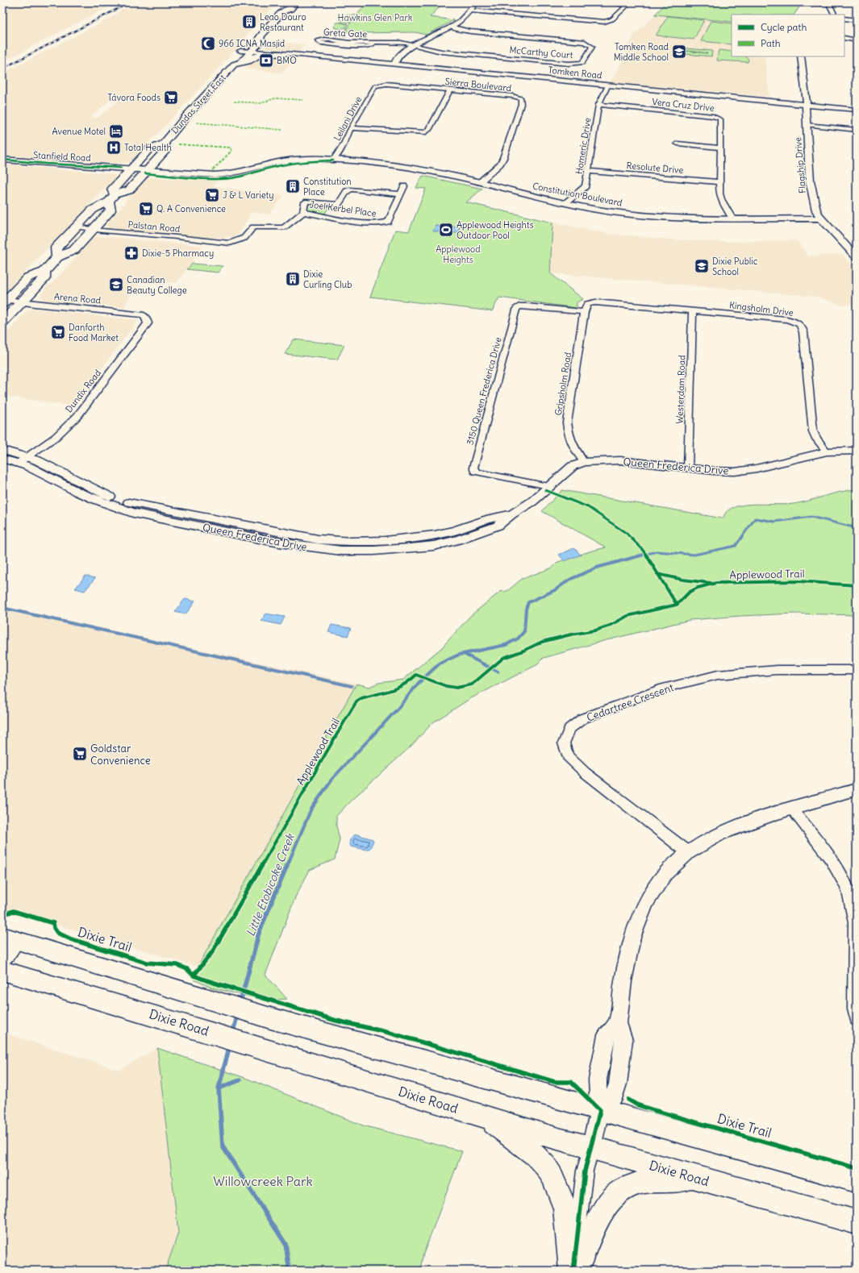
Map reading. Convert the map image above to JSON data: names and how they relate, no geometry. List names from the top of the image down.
{
  "streets": {
    "main road": ["Dundas Street East", "Dixie Road"],
    "street": [
      "Greta Gate",
      "McCarthy Court",
      "Tomken Road",
      "Sierra Boulevard",
      "Vera Cruz Drive",
      "Leilani Drive",
      "Homeric Drive",
      "Stanfield Road",
      "Flagship Drive",
      "Resolute Drive",
      "Constitution Boulevard",
      "Joel Kerbel Place",
      "Palstan Road",
      "Arena Road",
      "Kingsholm Drive",
      "Gripsholm Road",
      "Westerdam Road",
      "Dundix Road",
      "3150 Queen Frederica Drive",
      "Queen Frederica Drive",
      "Cedartree Crescent"
    ],
    "cycle path": ["Applewood Trail", "Dixie Trail"]
  },
  "crossings": [
    ["Greta Gate", "McCarthy Court"],
    ["Tomken Road", "Dundas Street East"],
    ["Tomken Road", "Homeric Drive"],
    ["Tomken Road", "Flagship Drive"],
    ["Sierra Boulevard", "Leilani Drive"],
    ["Sierra Boulevard", "Constitution Boulevard"],
    ["Dundas Street East", "Stanfield Road"],
    ["Dundas Street East", "Constitution Boulevard"],
    ["Dundas Street East", "Palstan Road"],
    ["Dundas Street East", "Arena Road"],
    ["Vera Cruz Drive", "Homeric Drive"],
    ["Vera Cruz Drive", "Resolute Drive"],
    ["Vera Cruz Drive", "Constitution Boulevard"],
    ["Leilani Drive", "Constitution Boulevard"],
    ["Homeric Drive", "Resolute Drive"],
    ["Homeric Drive", "Constitution Boulevard"],
    ["Stanfield Road", "Constitution Boulevard"],
    ["Flagship Drive", "Constitution Boulevard"],
    ["Joel Kerbel Place", "Palstan Road"],
    ["Arena Road", "Dundix Road"],
    ["Kingsholm Drive", "Gripsholm Road"],
    ["Kingsholm Drive", "Westerdam Road"],
    ["Kingsholm Drive", "Queen Frederica Drive"],
    ["Gripsholm Road", "3150 Queen Frederica Drive"],
    ["Gripsholm Road", "Queen Frederica Drive"],
    ["Westerdam Road", "Queen Frederica Drive"],
    ["Dundix Road", "Queen Frederica Drive"],
    ["3150 Queen Frederica Drive", "Queen Frederica Drive"]
  ],
  "water": ["Little Etobicoke Creek"],
  "parks": ["Hawkins Glen Park", "Applewood Heights", "Willowcreek Park"],
  "places": {
    "building": ["Leao Douro Restaurant", "Constitution Place", "Dixie Curling Club"],
    "mosque": ["966 ICNA Masjid"],
    "school or university": ["Tomken Road Middle School", "Dixie Public School", "Canadian Beauty College"],
    "bank": ["BMO"],
    "supermarket": [
      "Távora Foods",
      "J & L Variety",
      "Q. A Convenience",
      "Danforth Food Market",
      "Goldstar Convenience"
    ],
    "hotel": ["Avenue Motel"],
    "hospital": ["Total Health"],
    "sports": ["Applewood Heights Outdoor Pool"],
    "pharmacy": ["Dixie-5 Pharmacy"]
  },
  "legend": ["Cycle path", "Path"]
}
